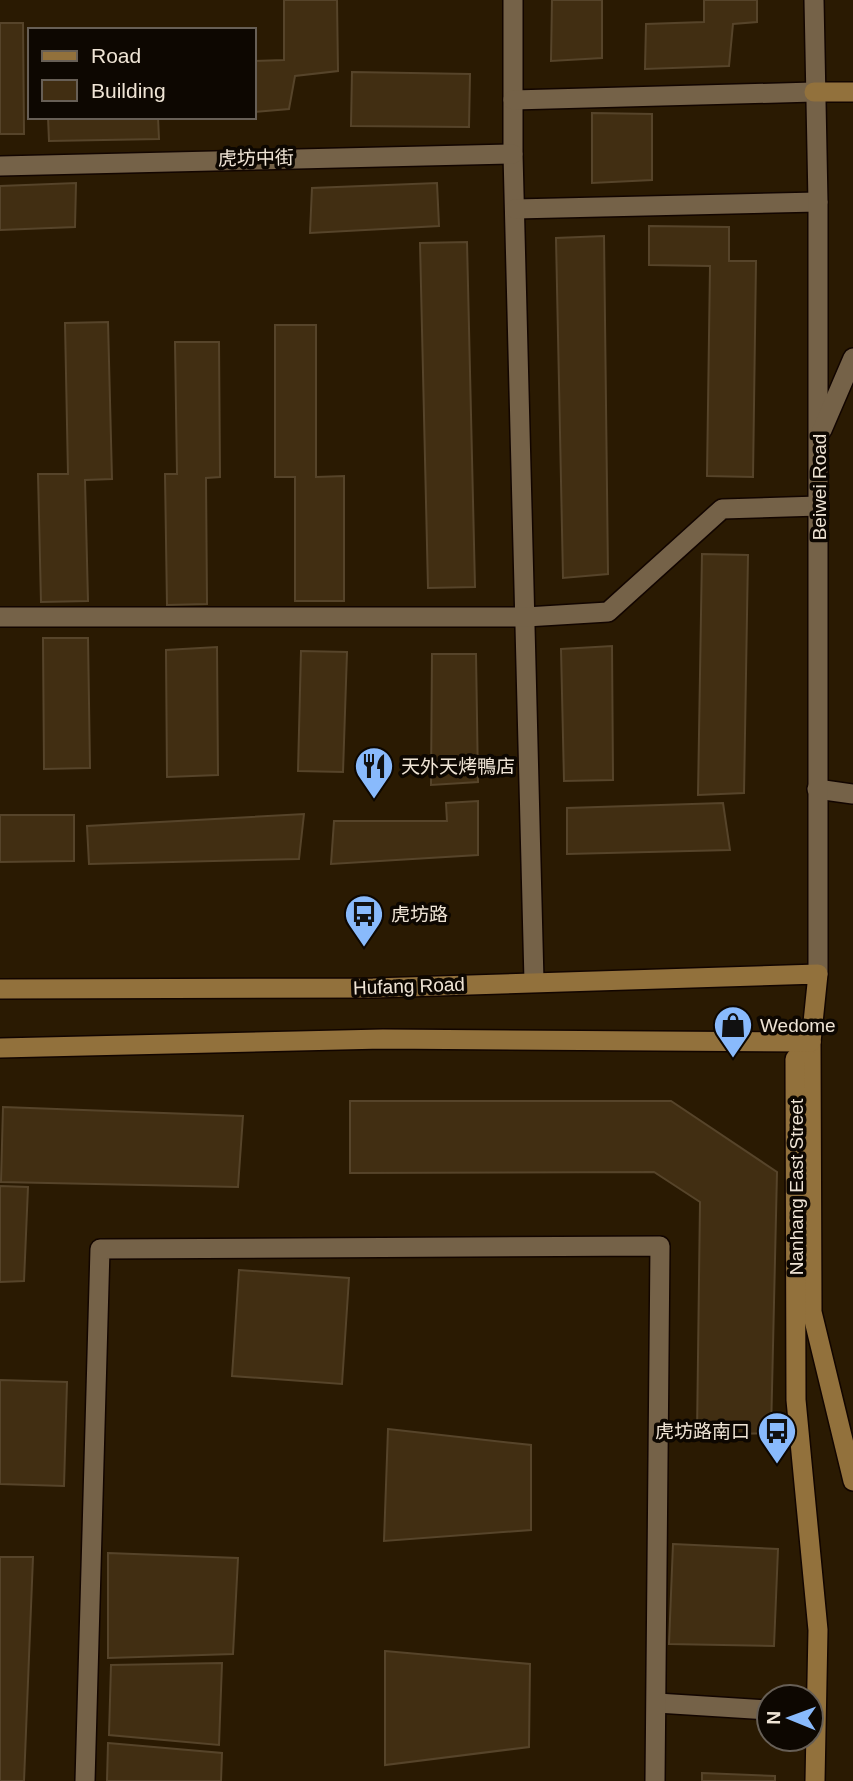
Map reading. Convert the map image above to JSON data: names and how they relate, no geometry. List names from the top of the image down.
{
  "streets": {
    "main road": ["Hufang Road", "Nanhang East Street"],
    "street": ["虎坊中街", "Beiwei Road"]
  },
  "crossings": [
    ["Beiwei Road", "Hufang Road"]
  ],
  "places": {
    "restaurant": ["天外天烤鴨店"],
    "bus stop": ["虎坊路", "虎坊路南口"],
    "shop": ["Wedome"]
  },
  "legend": ["Road", "Building"],
  "north": "left"
}
